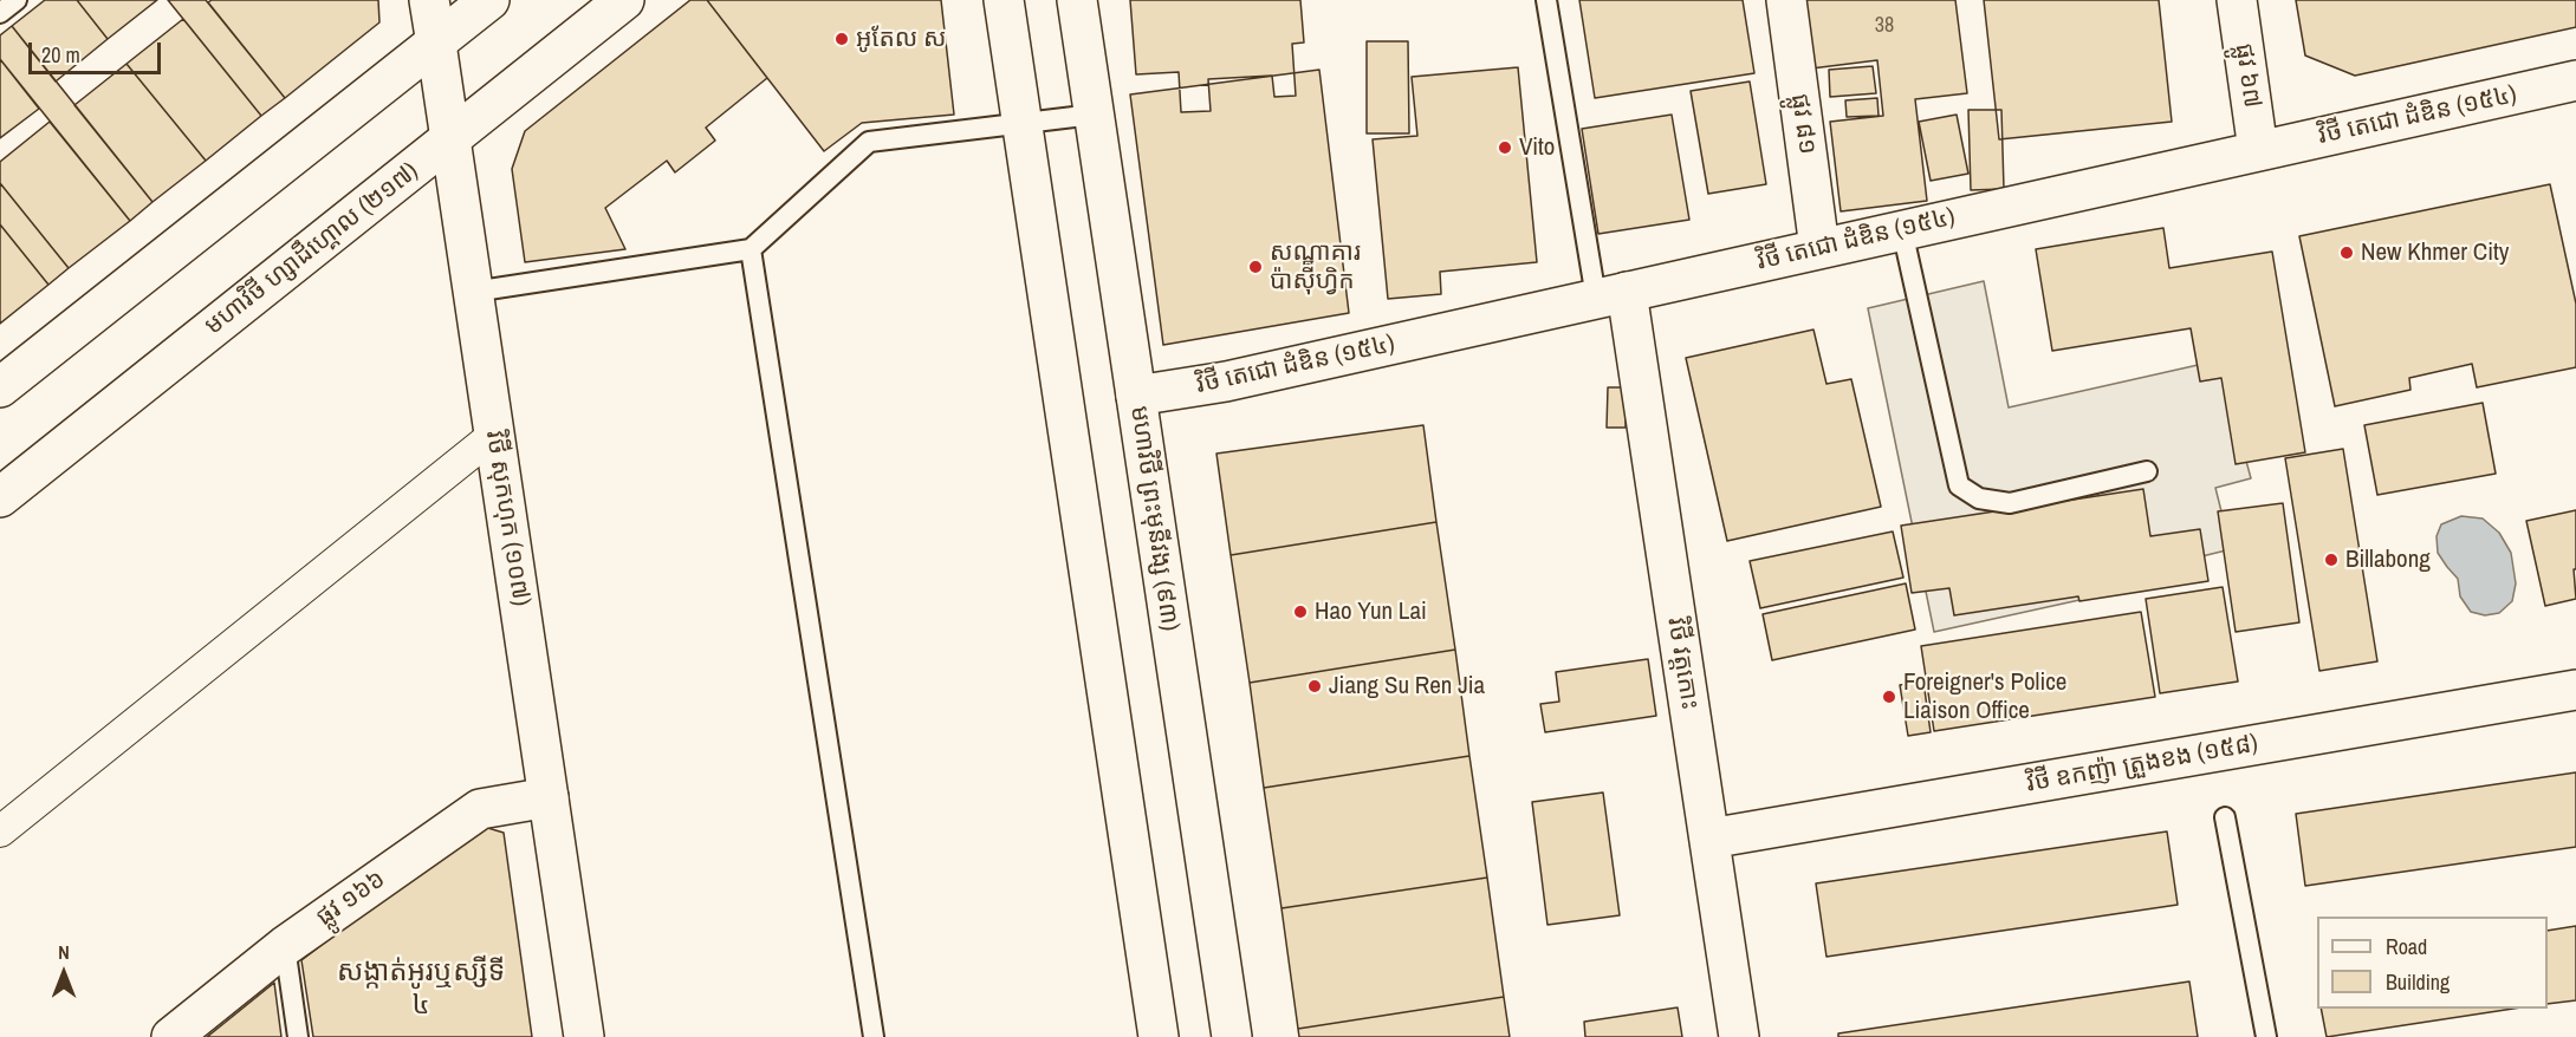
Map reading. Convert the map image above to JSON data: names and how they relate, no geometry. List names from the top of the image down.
{
  "streets": {
    "main road": [
      "ផ្លូវ ៦៧",
      "វិថី តេជោ ដំឌិន (១៥៤)",
      "ផ្លូវ ៨១",
      "មហាវិថី ហ្សាដឹហ្គោល (២១៧)",
      "វិថី សុកហុក (១០៧)",
      "មហាវិថី ព្រះមុនីវង្ស (៩៣)",
      "វិថី វត្តកោះ",
      "វិថី ឧកញ៉ា ត្រួងខង (១៥៨)",
      "ផ្លូវ ១៦៦"
    ]
  },
  "crossings": [
    ["ផ្លូវ ៦៧", "វិថី តេជោ ដំឌិន (១៥៤)"],
    ["វិថី តេជោ ដំឌិន (១៥៤)", "ផ្លូវ ៨១"],
    ["វិថី តេជោ ដំឌិន (១៥៤)", "មហាវិថី ព្រះមុនីវង្ស (៩៣)"],
    ["វិថី តេជោ ដំឌិន (១៥៤)", "វិថី វត្តកោះ"],
    ["មហាវិថី ហ្សាដឹហ្គោល (២១៧)", "វិថី សុកហុក (១០៧)"],
    ["វិថី សុកហុក (១០៧)", "ផ្លូវ ១៦៦"],
    ["វិថី វត្តកោះ", "វិថី ឧកញ៉ា ត្រួងខង (១៥៨)"]
  ],
  "districts": ["សង្កាត់អូរឬស្សីទី ៤"],
  "places": [
    "អូតែល ស",
    "Vito",
    "New Khmer City",
    "សណ្ឋាគារ ប៉ាស៊ីហ្វិក",
    "Billabong",
    "Hao Yun Lai",
    "Jiang Su Ren Jia",
    "Foreigner's Police Liaison Office"
  ],
  "house_numbers": ["38"],
  "legend": ["Road", "Building"],
  "scale_bar": "20 m",
  "north": "top"
}
